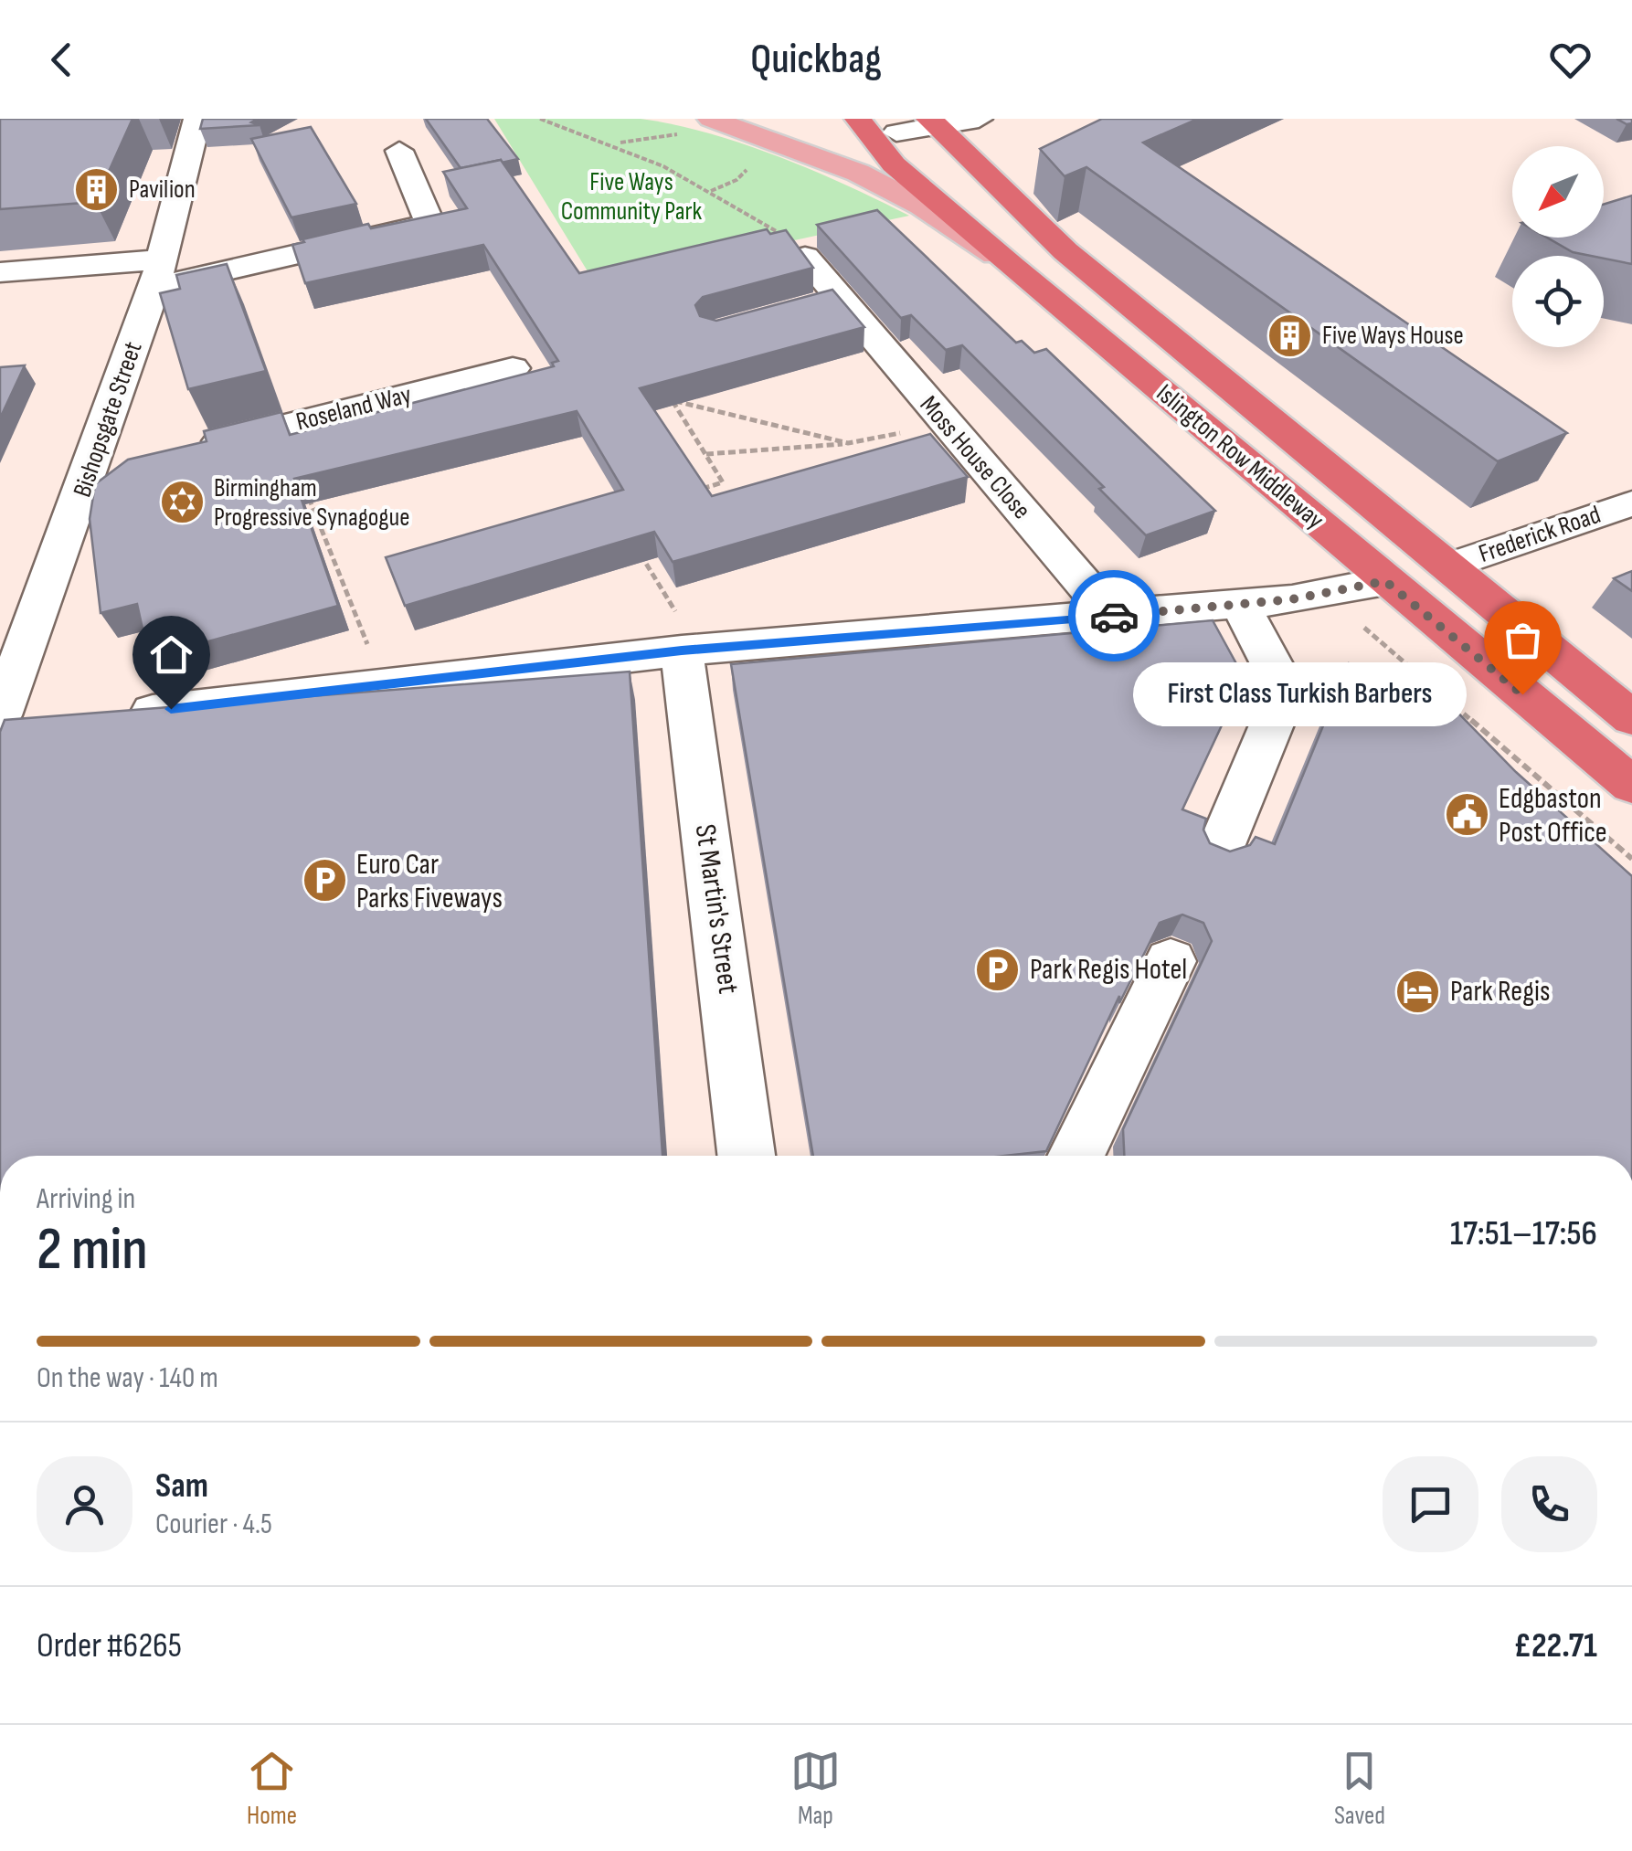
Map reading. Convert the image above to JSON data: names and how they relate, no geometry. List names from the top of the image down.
{
  "streets": {
    "highway": ["Islington Row Middleway"],
    "street": [
      "Roseland Way",
      "Bishopsgate Street",
      "Moss House Close",
      "Frederick Road",
      "St Martin's Street"
    ]
  },
  "crossings": [
    ["Islington Row Middleway", "Frederick Road"]
  ],
  "parks": ["Five Ways Community Park"],
  "places": {
    "building": ["Pavilion", "Five Ways House"],
    "synagogue": ["Birmingham Progressive Synagogue"],
    "other": ["First Class Turkish Barbers"],
    "public building": ["Edgbaston Post Office"],
    "parking": ["Euro Car Parks Fiveways", "Park Regis Hotel"],
    "hotel": ["Park Regis"]
  },
  "north": "bottom left",
  "page": {
    "header": "Quickbag",
    "bubble": "First Class Turkish Barbers",
    "heading": ["2 min", "Arriving in", "17:51–17:56"],
    "panel": [
      "Sam",
      "Courier · 4.5",
      "Order #6265",
      "£22.71"
    ],
    "bar": "On the way · 140 m",
    "tabs": ["Home", "Map", "Saved"]
  }
}
